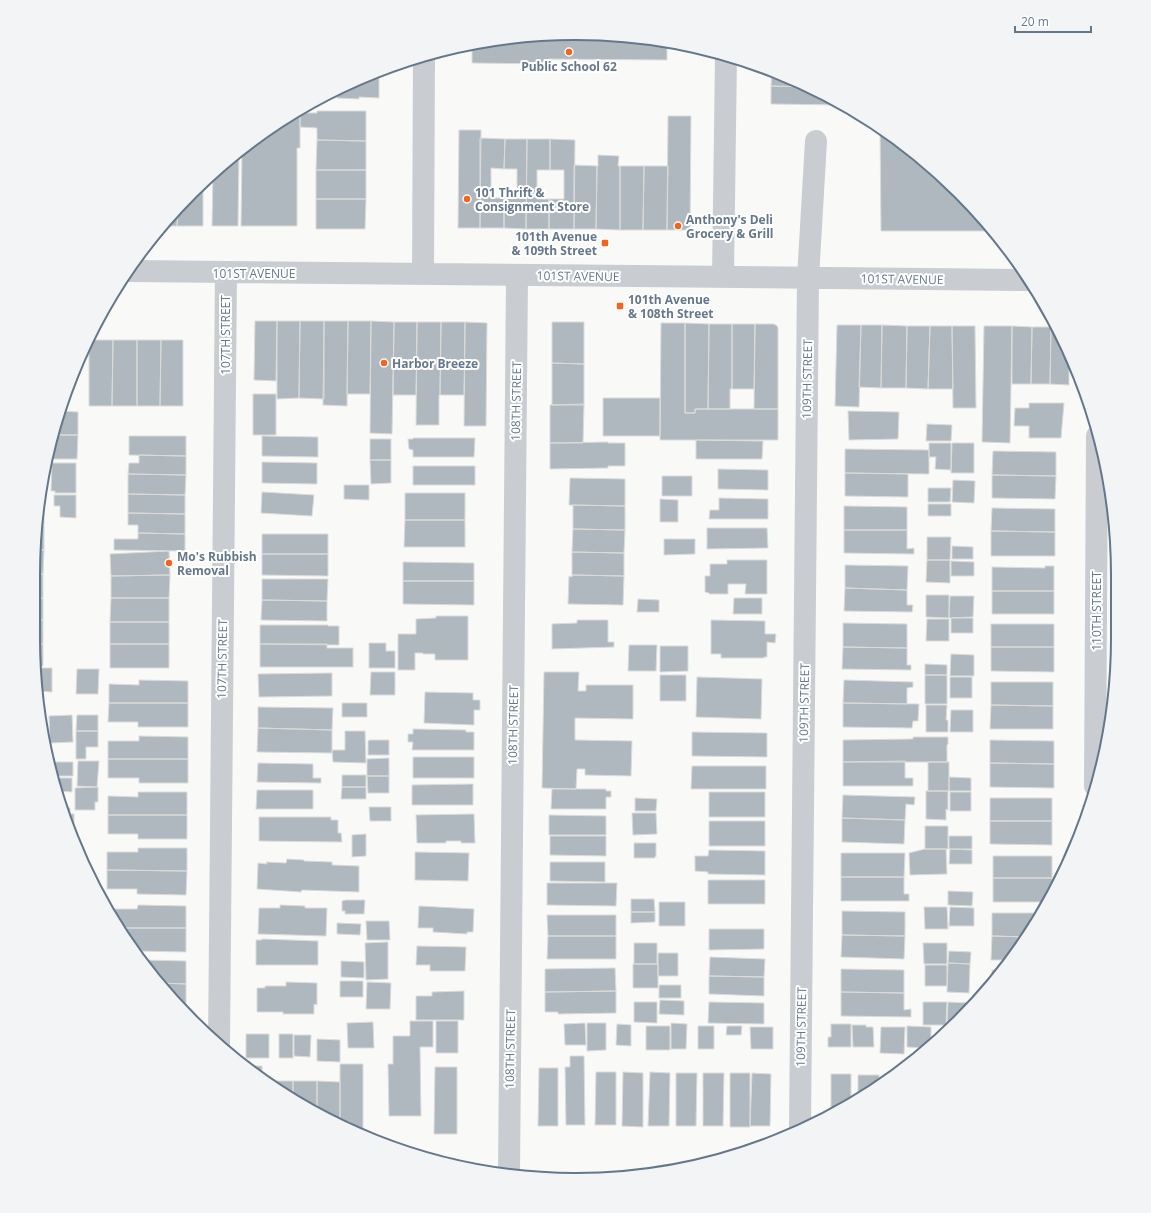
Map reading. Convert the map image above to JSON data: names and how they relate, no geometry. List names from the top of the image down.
{
  "streets": {
    "street": [
      "101ST AVENUE",
      "107TH STREET",
      "109TH STREET",
      "108TH STREET",
      "110TH STREET"
    ]
  },
  "crossings": [
    ["101ST AVENUE", "107TH STREET"],
    ["101ST AVENUE", "109TH STREET"],
    ["101ST AVENUE", "108TH STREET"]
  ],
  "places": {
    "other": [
      "Public School 62",
      "101 Thrift & Consignment Store",
      "Anthony's Deli Grocery & Grill",
      "Harbor Breeze",
      "Mo's Rubbish Removal"
    ],
    "transit": ["101th Avenue & 109th Street", "101th Avenue & 108th Street"]
  },
  "scale_bar": "20 m"
}
